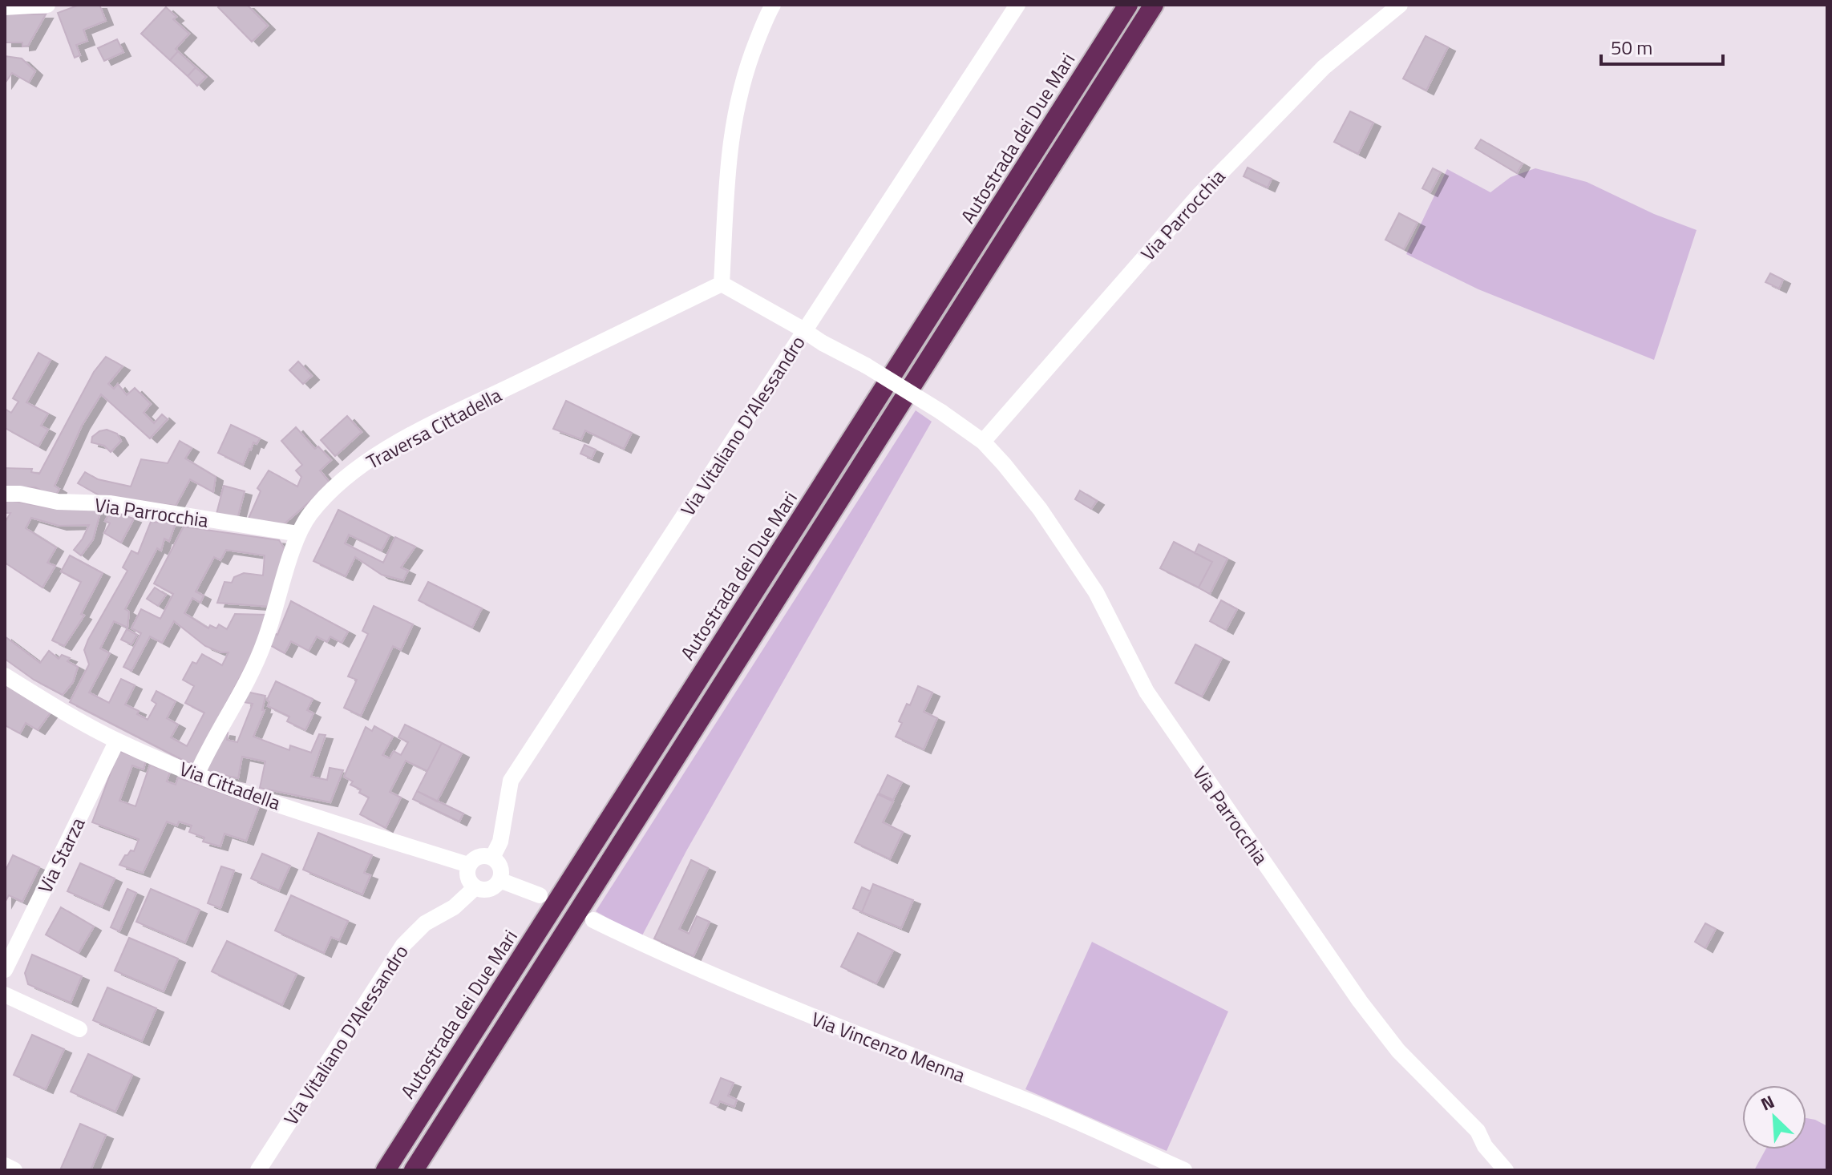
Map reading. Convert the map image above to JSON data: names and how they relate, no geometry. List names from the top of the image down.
{
  "streets": {
    "highway": ["Autostrada dei Due Mari"],
    "street": [
      "Via Parrocchia",
      "Via Vitaliano D'Alessandro",
      "Traversa Cittadella",
      "Via Cittadella",
      "Via Starza",
      "Via Vincenzo Menna"
    ]
  },
  "crossings": [
    ["Via Parrocchia", "Traversa Cittadella"],
    ["Via Vitaliano D'Alessandro", "Via Cittadella"],
    ["Traversa Cittadella", "Via Cittadella"],
    ["Via Cittadella", "Via Starza"]
  ],
  "scale_bar": "50 m",
  "north": "top left"
}
